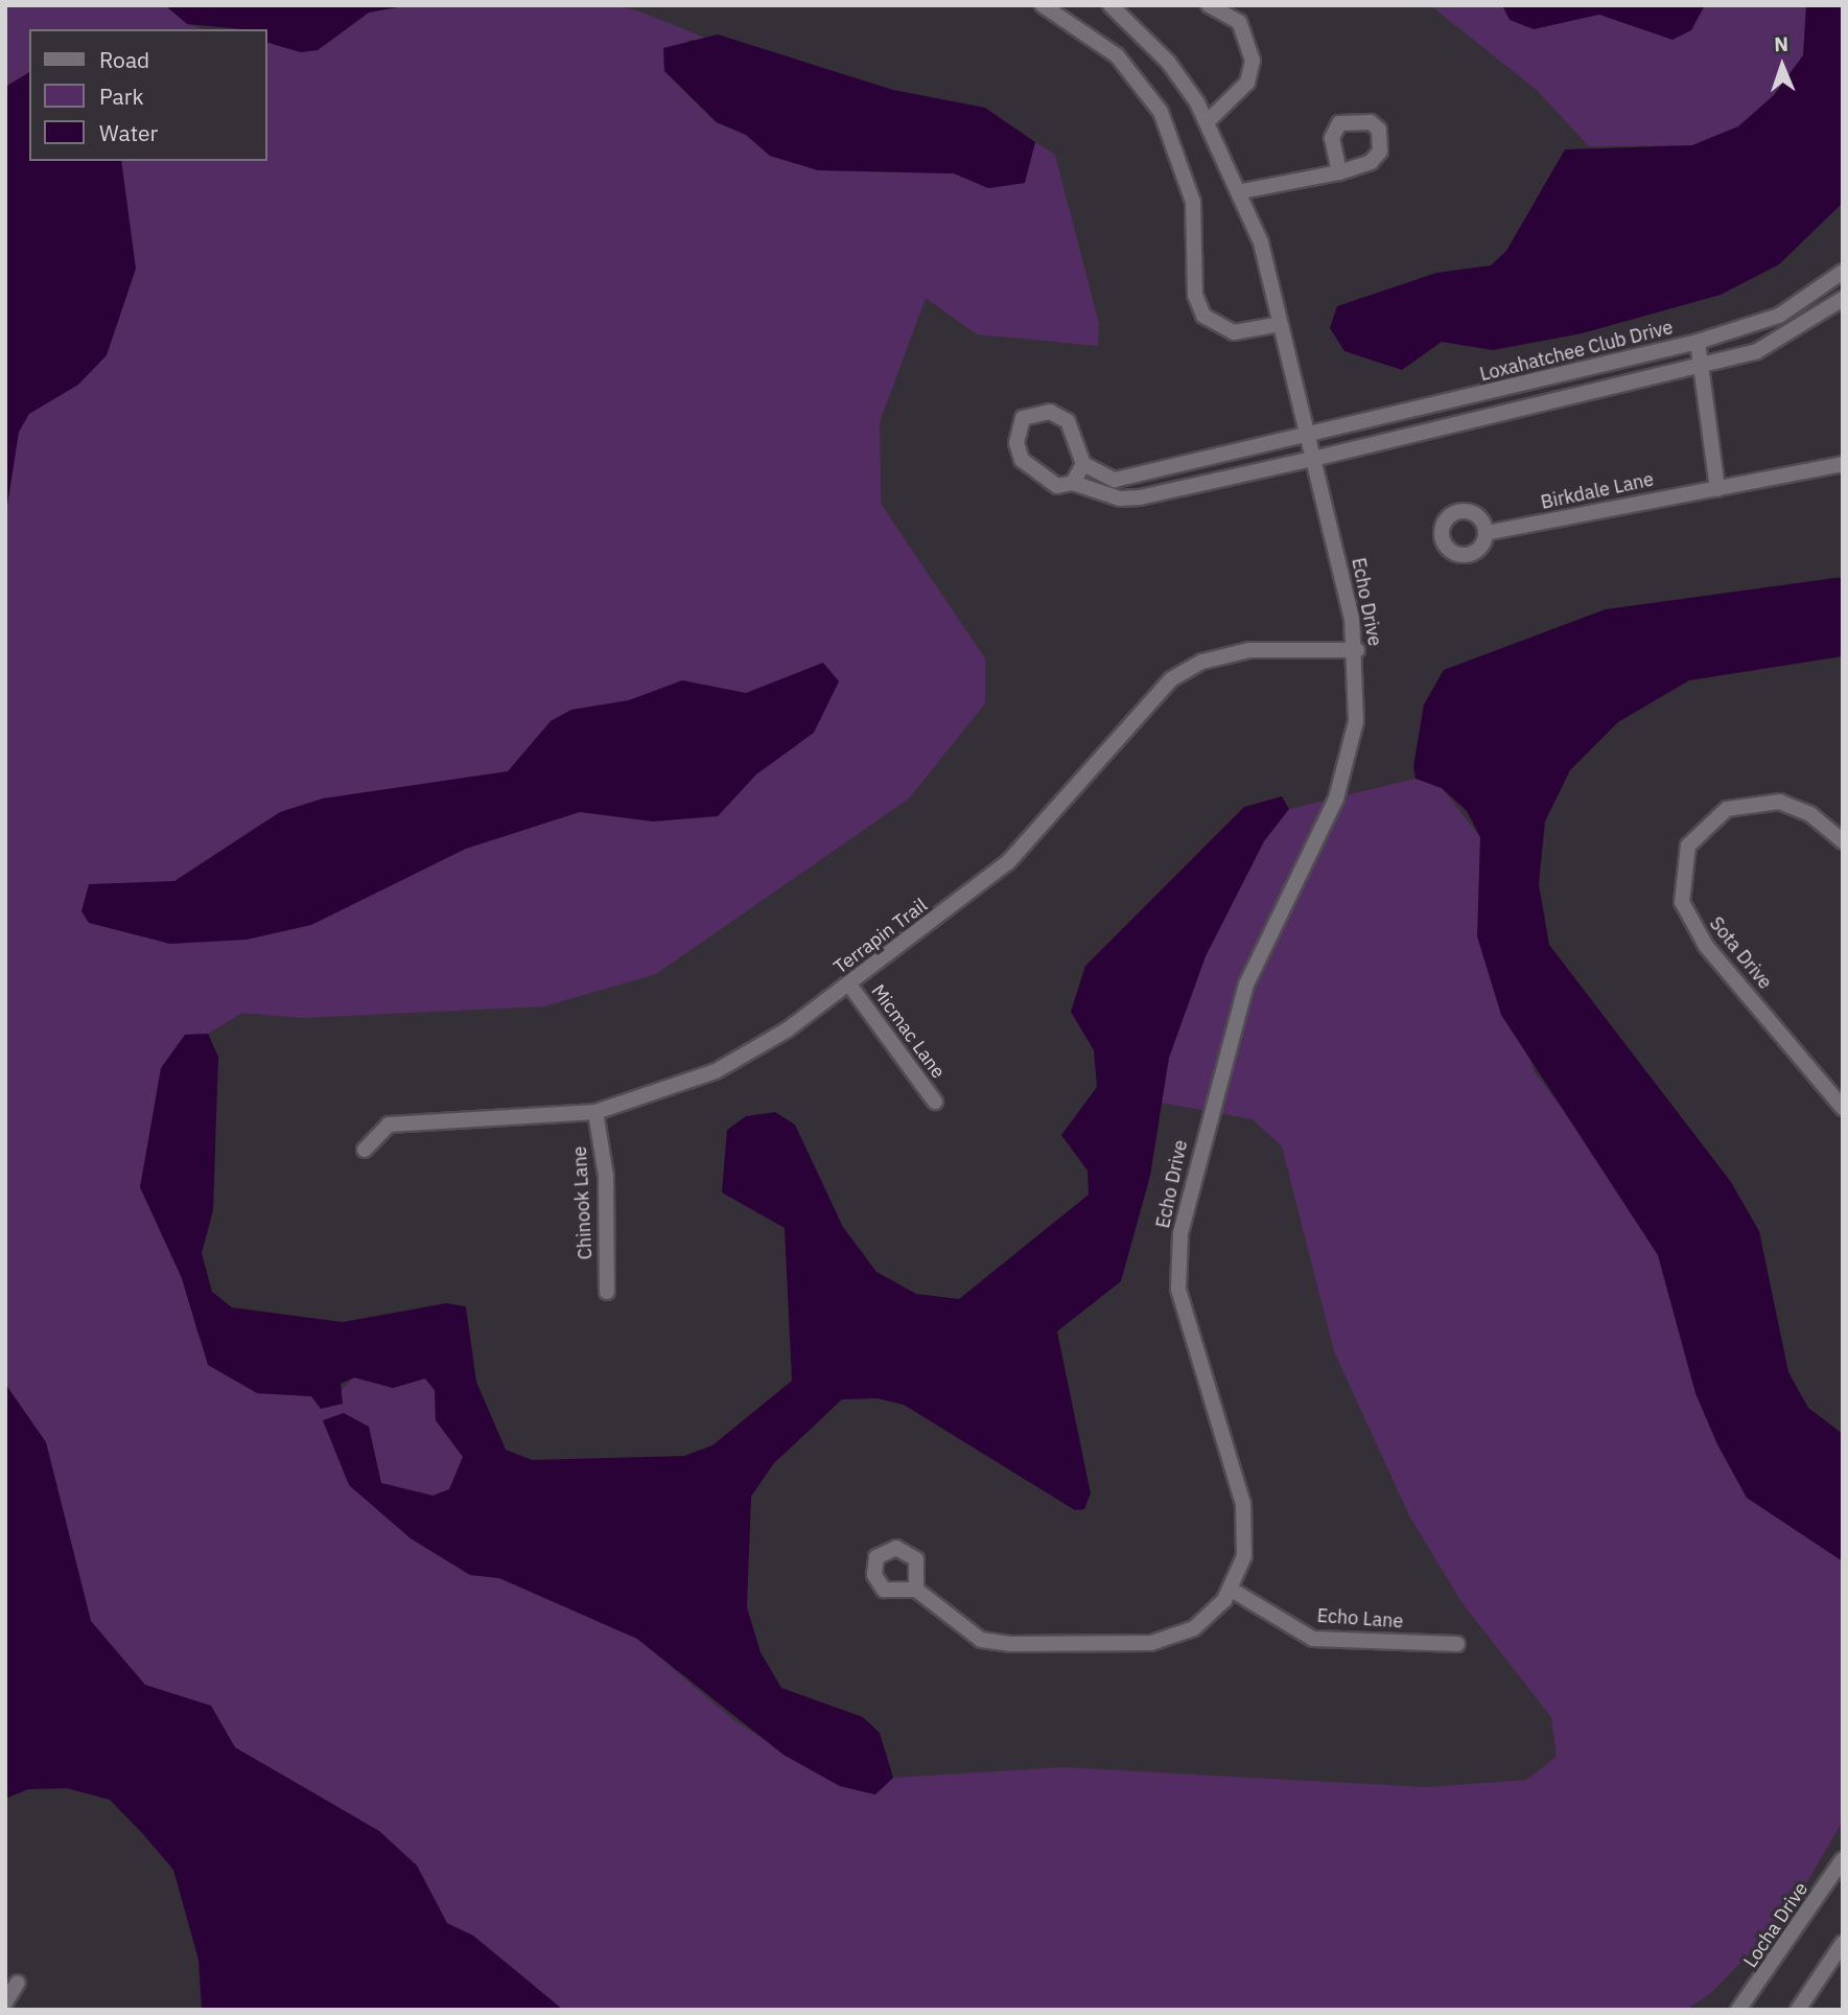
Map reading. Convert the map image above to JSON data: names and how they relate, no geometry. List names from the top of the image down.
{
  "streets": {
    "street": [
      "Loxahatchee Club Drive",
      "Birkdale Lane",
      "Echo Drive",
      "Terrapin Trail",
      "Sota Drive",
      "Micmac Lane",
      "Chinook Lane",
      "Echo Lane",
      "Locha Drive"
    ]
  },
  "crossings": [
    ["Loxahatchee Club Drive", "Echo Drive"],
    ["Echo Drive", "Terrapin Trail"],
    ["Echo Drive", "Echo Lane"],
    ["Terrapin Trail", "Micmac Lane"],
    ["Terrapin Trail", "Chinook Lane"]
  ],
  "legend": ["Road", "Park", "Water"],
  "north": "top"
}
